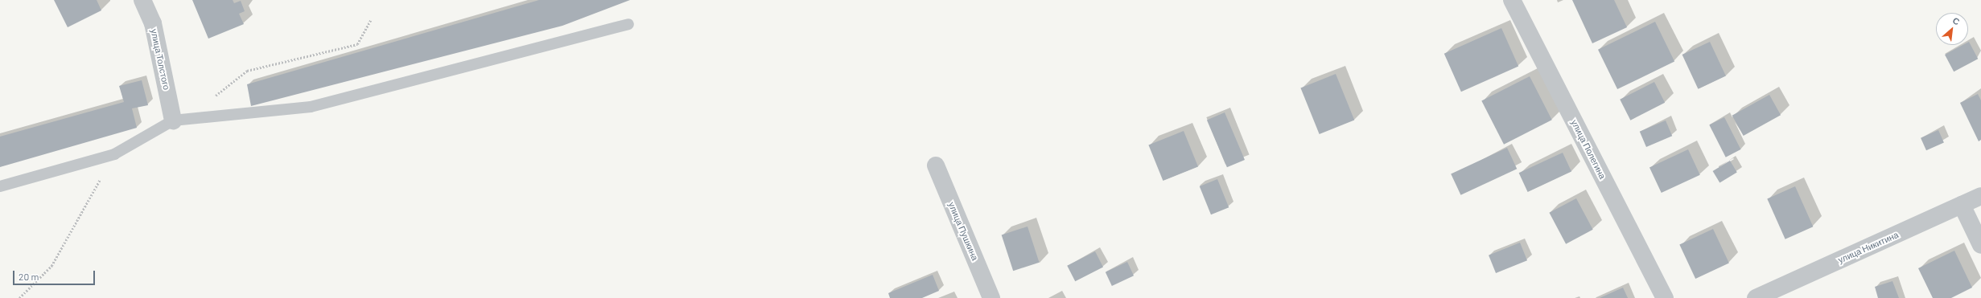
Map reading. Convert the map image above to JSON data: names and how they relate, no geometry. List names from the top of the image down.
{
  "streets": {
    "street": [
      "улица Толстого",
      "улица Полегина",
      "улица Пушкина",
      "улица Никитина"
    ]
  },
  "scale_bar": "20 m",
  "north": "top right"
}
